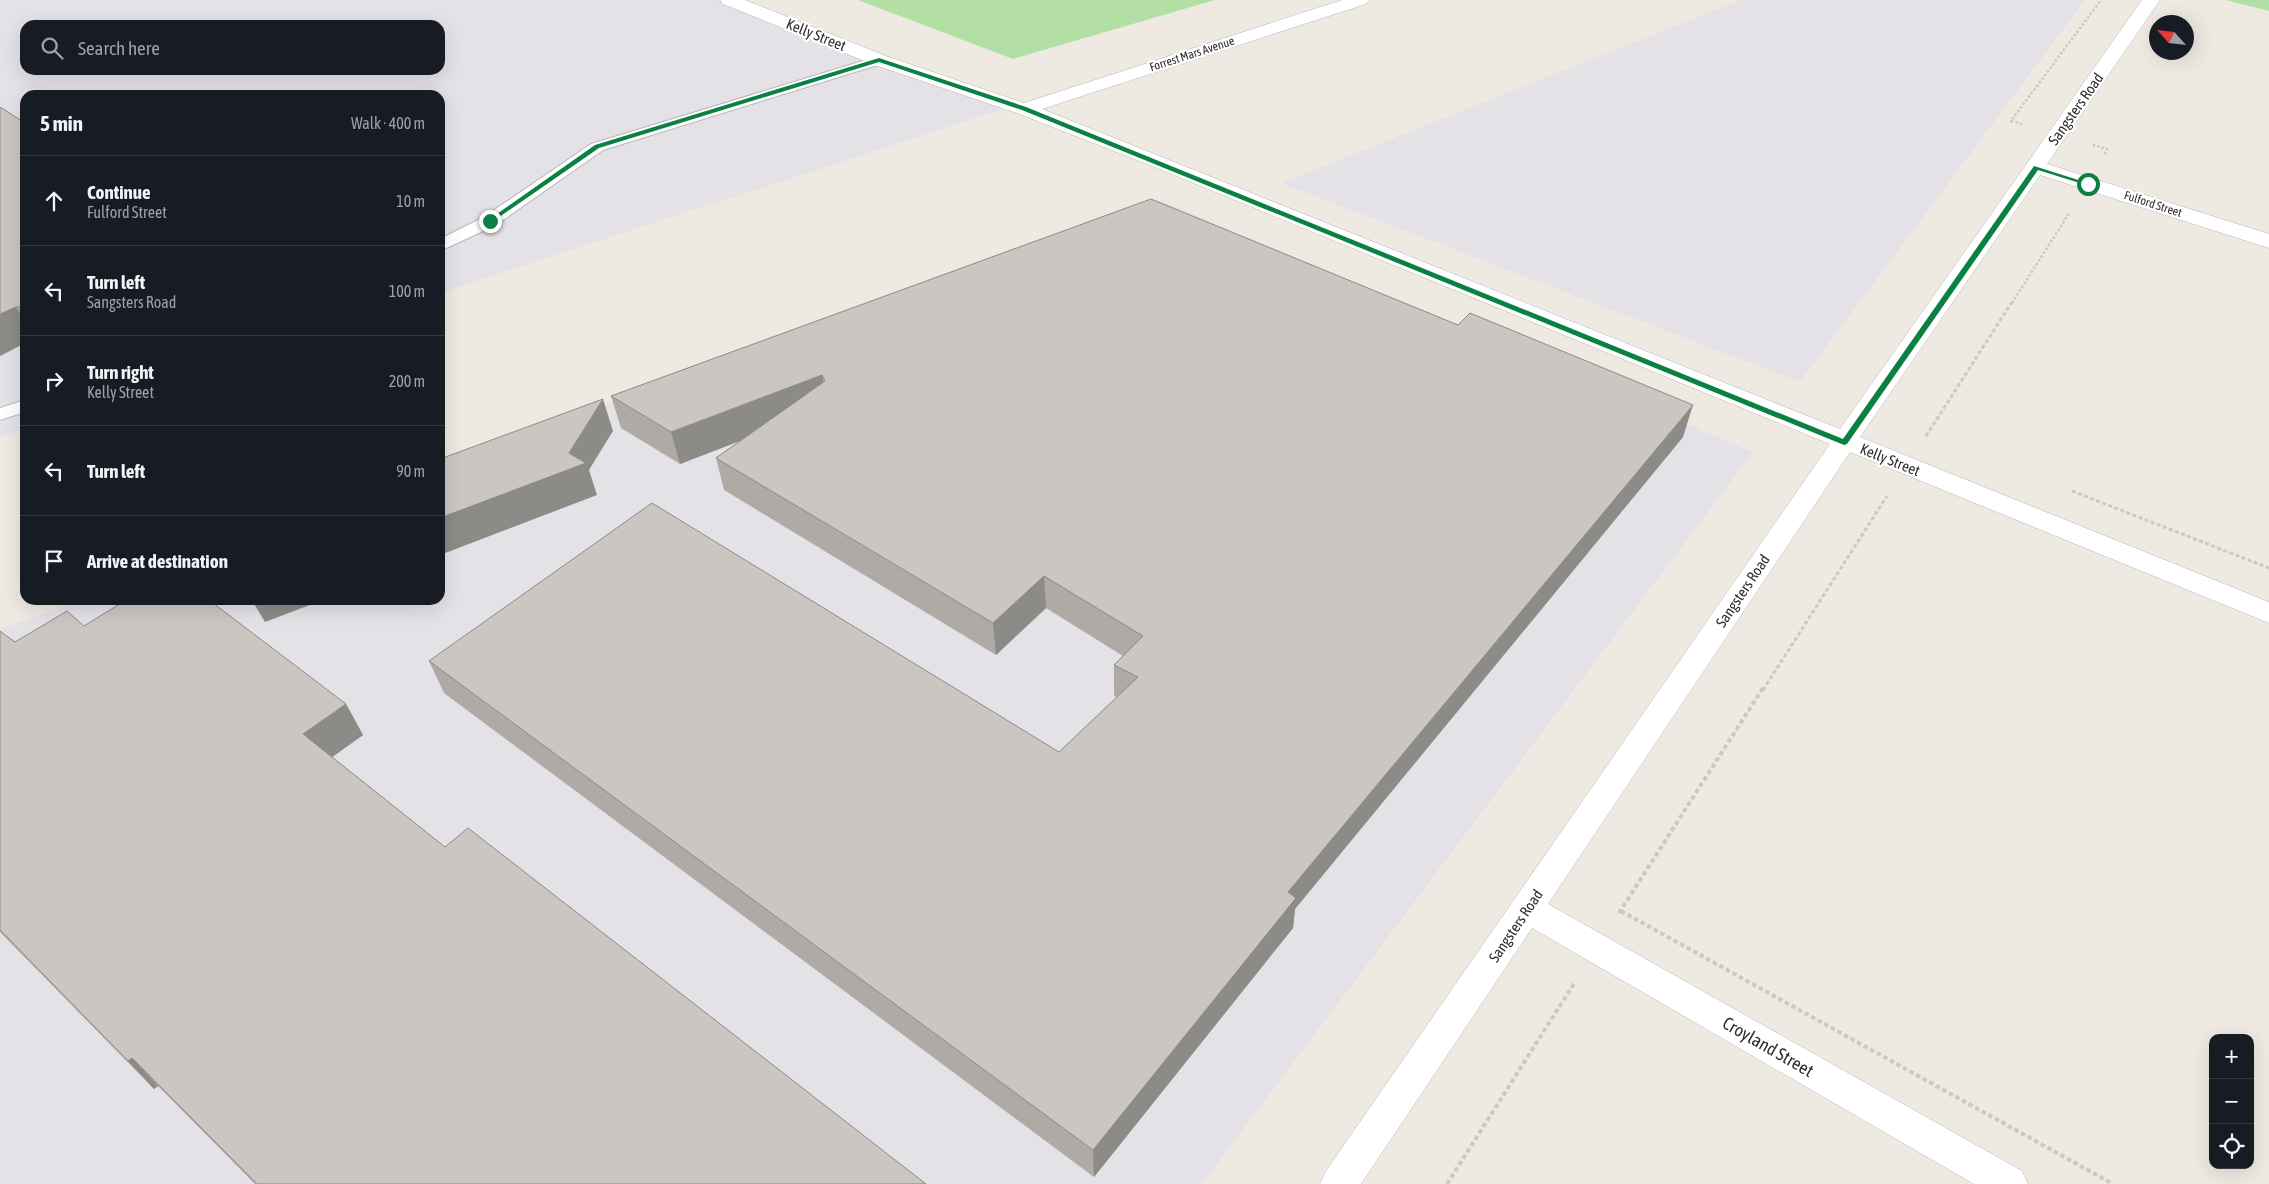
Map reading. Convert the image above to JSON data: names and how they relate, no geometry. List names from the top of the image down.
{
  "streets": {
    "street": [
      "Kelly Street",
      "Forrest Mars Avenue",
      "Sangsters Road",
      "Fulford Street",
      "Croyland Street"
    ]
  },
  "crossings": [
    ["Kelly Street", "Forrest Mars Avenue"],
    ["Kelly Street", "Sangsters Road"],
    ["Sangsters Road", "Fulford Street"],
    ["Sangsters Road", "Croyland Street"]
  ],
  "north": "top left",
  "page": {
    "search": "Search here",
    "heading": ["5 min", "Walk · 400 m"],
    "list": [
      ["Continue", "Fulford Street", "10 m"],
      ["Turn left", "Sangsters Road", "100 m"],
      ["Turn right", "Kelly Street", "200 m"],
      ["Turn left", "90 m"],
      "Arrive at destination"
    ],
    "map_buttons": ["+", "−"]
  }
}
